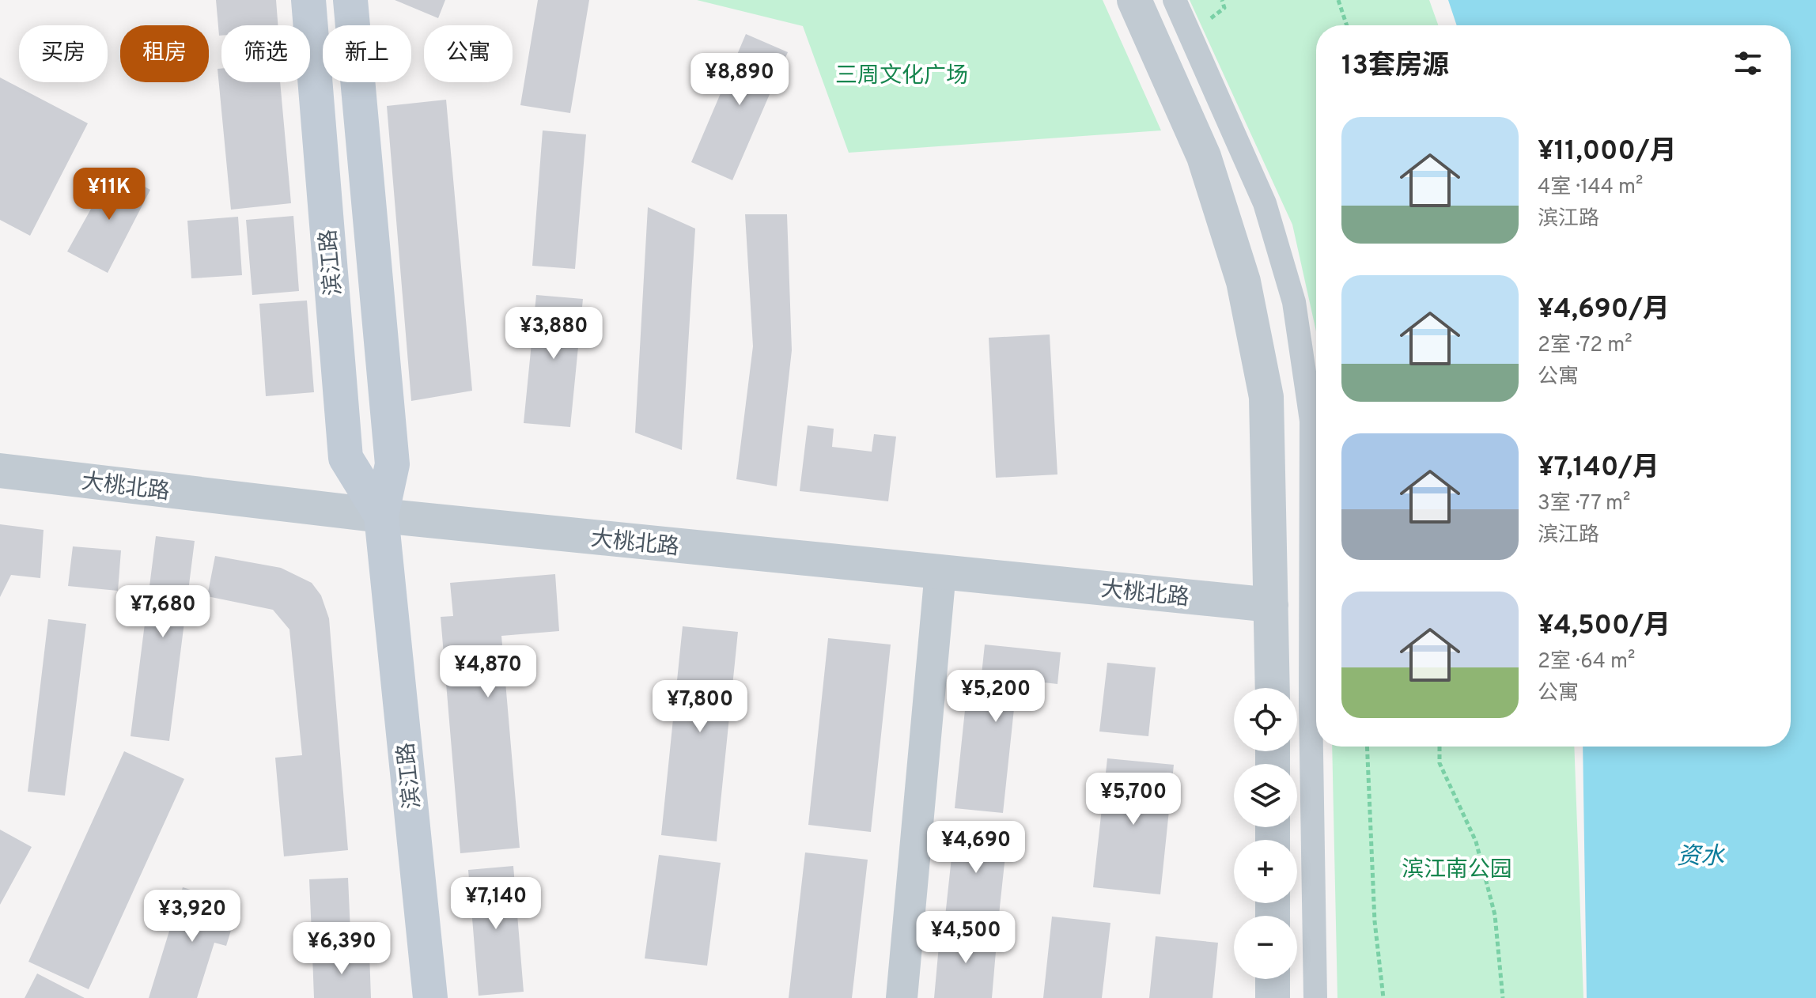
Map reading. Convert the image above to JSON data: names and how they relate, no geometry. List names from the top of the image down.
{
  "streets": {
    "main road": ["滨江路"],
    "street": ["大桃北路"]
  },
  "crossings": [
    ["滨江路", "大桃北路"]
  ],
  "water": ["资水"],
  "parks": ["三周文化广场", "滨江南公园"],
  "page": {
    "chip": [
      "买房",
      "租房",
      "筛选",
      "新上",
      "公寓"
    ],
    "heading": "13套房源",
    "price": [
      "¥8,890",
      "¥11K",
      "¥3,880",
      "¥7,680",
      "¥4,870",
      "¥5,200",
      "¥7,800",
      "¥5,700",
      "¥4,690",
      "¥7,140",
      "¥3,920",
      "¥4,500",
      "¥6,390"
    ],
    "list": [
      {
        "name": "¥11,000/月",
        "note": "4室 · 144 m² · 滨江路"
      },
      {
        "name": "¥4,690/月",
        "note": "2室 · 72 m² · 公寓"
      },
      {
        "name": "¥7,140/月",
        "note": "3室 · 77 m² · 滨江路"
      },
      {
        "name": "¥4,500/月",
        "note": "2室 · 64 m² · 公寓"
      }
    ],
    "map_buttons": ["+", "−"]
  }
}
